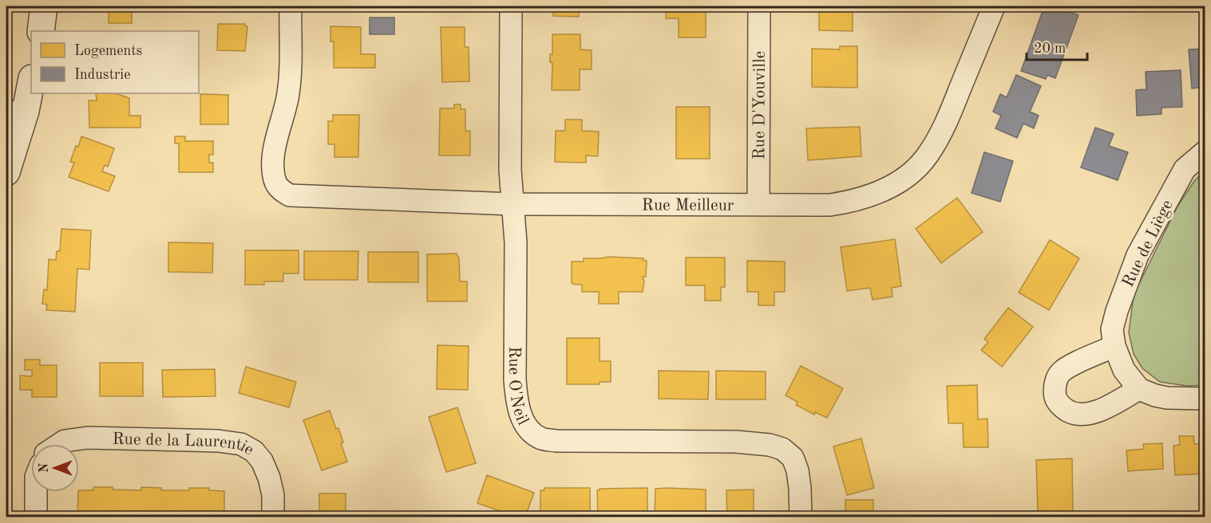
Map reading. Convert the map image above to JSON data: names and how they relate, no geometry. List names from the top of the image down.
{
  "streets": {
    "street": [
      "Rue D'Youville",
      "Rue Meilleur",
      "Rue de Liège",
      "Rue O'Neil",
      "Rue de la Laurentie"
    ]
  },
  "crossings": [
    ["Rue D'Youville", "Rue Meilleur"],
    ["Rue Meilleur", "Rue O'Neil"]
  ],
  "legend": ["Logements", "Industrie"],
  "scale_bar": "20 m",
  "north": "left"
}
